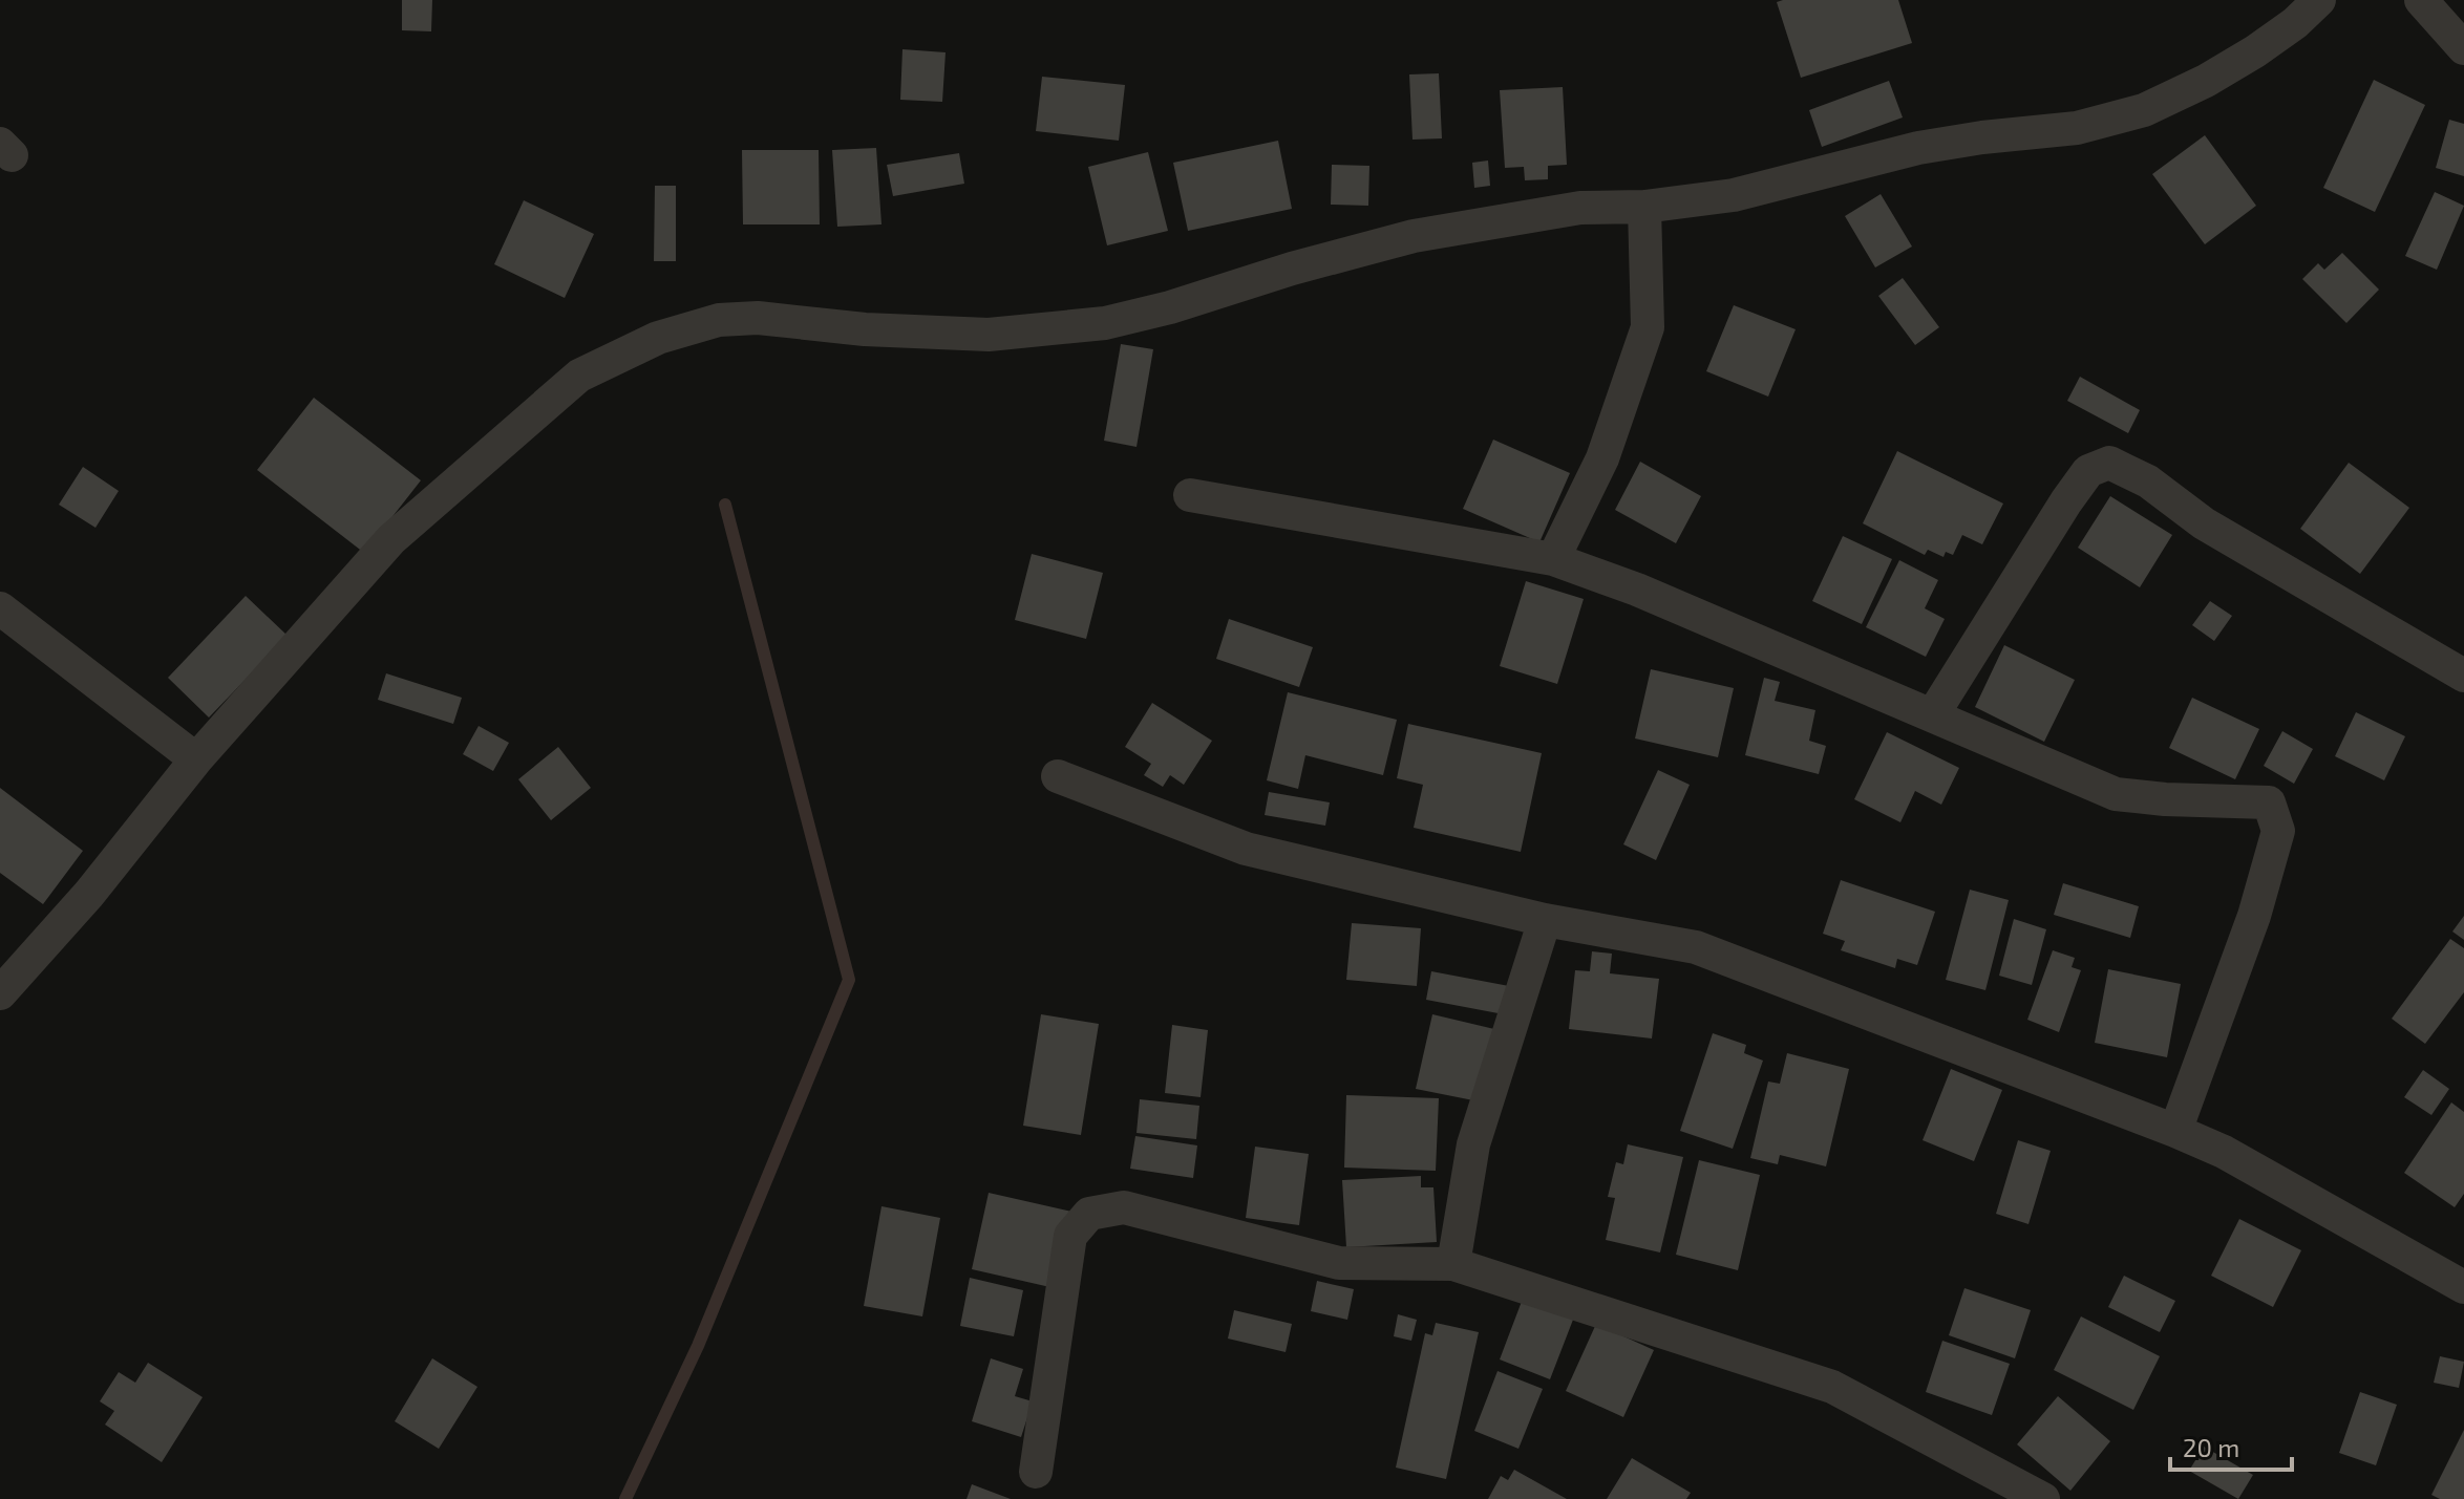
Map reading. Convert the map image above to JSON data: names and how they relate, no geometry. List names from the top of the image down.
{
  "scale_bar": "20 m"
}
